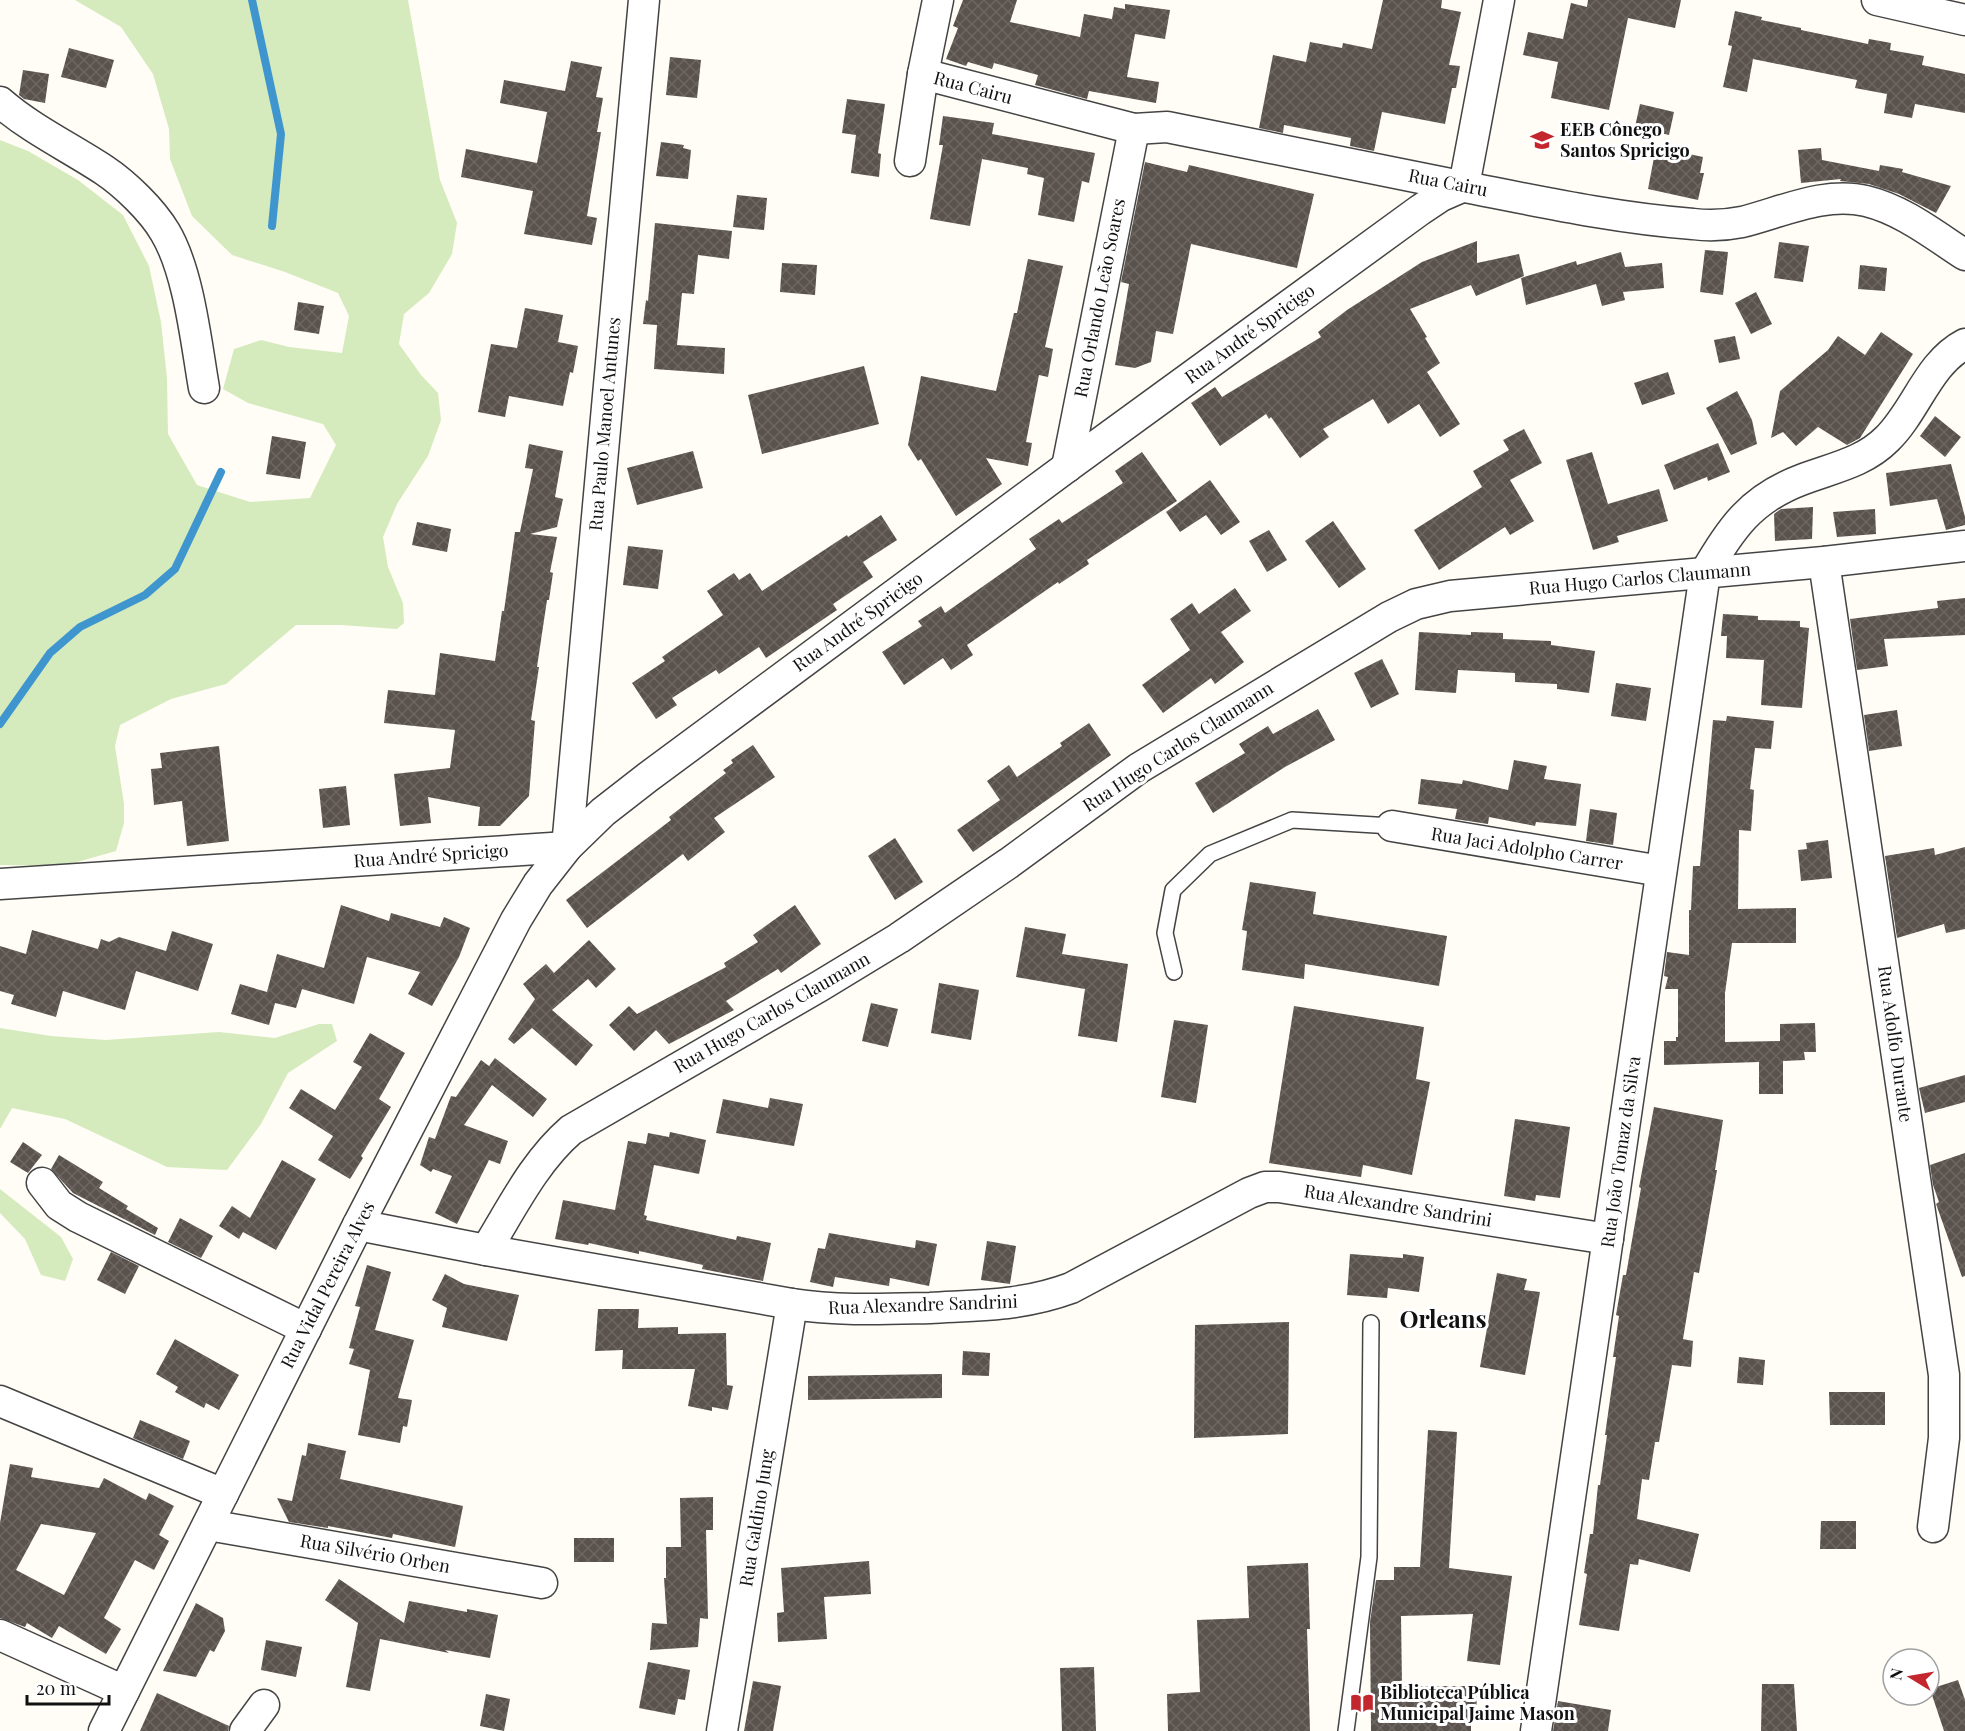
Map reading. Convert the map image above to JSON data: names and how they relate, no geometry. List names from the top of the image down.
{
  "streets": {
    "street": [
      "Rua Cairu",
      "Rua Orlando Leão Soares",
      "Rua André Spricigo",
      "Rua Paulo Manoel Antunes",
      "Rua Hugo Carlos Claumann",
      "Rua Jaci Adolpho Carrer",
      "Rua Adolfo Durante",
      "Rua João Tomaz da Silva",
      "Rua Alexandre Sandrini",
      "Rua Vidal Pereira Alves",
      "Rua Galdino Jung",
      "Rua Silvério Orben"
    ]
  },
  "crossings": [
    ["Rua Cairu", "Rua Orlando Leão Soares"],
    ["Rua Cairu", "Rua André Spricigo"],
    ["Rua Orlando Leão Soares", "Rua André Spricigo"],
    ["Rua André Spricigo", "Rua Paulo Manoel Antunes"],
    ["Rua André Spricigo", "Rua Vidal Pereira Alves"],
    ["Rua Paulo Manoel Antunes", "Rua Vidal Pereira Alves"],
    ["Rua Hugo Carlos Claumann", "Rua Adolfo Durante"],
    ["Rua Hugo Carlos Claumann", "Rua João Tomaz da Silva"],
    ["Rua Hugo Carlos Claumann", "Rua Alexandre Sandrini"],
    ["Rua Jaci Adolpho Carrer", "Rua João Tomaz da Silva"],
    ["Rua João Tomaz da Silva", "Rua Alexandre Sandrini"],
    ["Rua Alexandre Sandrini", "Rua Vidal Pereira Alves"],
    ["Rua Alexandre Sandrini", "Rua Galdino Jung"],
    ["Rua Vidal Pereira Alves", "Rua Silvério Orben"]
  ],
  "districts": ["Orleans"],
  "places": {
    "school or university": ["EEB Cônego Santos Spricigo"],
    "library": ["Biblioteca Pública Municipal Jaime Mason"]
  },
  "scale_bar": "20 m",
  "north": "left"
}
